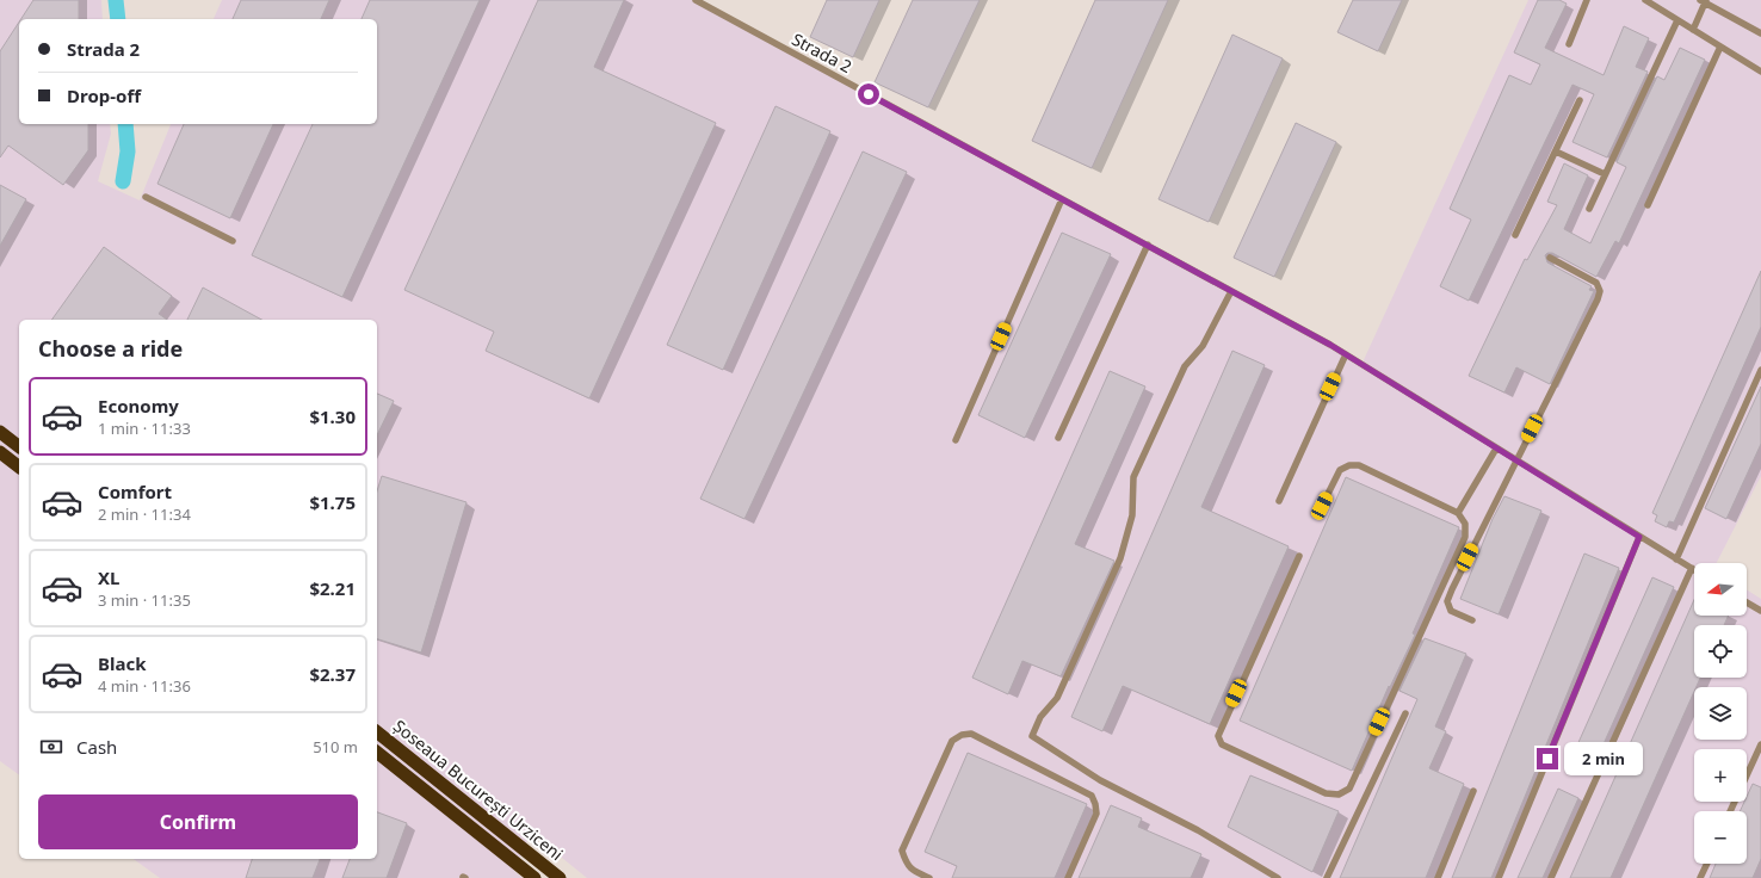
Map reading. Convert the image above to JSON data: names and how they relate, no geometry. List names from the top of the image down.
{
  "streets": {
    "highway": ["Șoseaua București Urziceni"],
    "lane": ["Strada 2"]
  },
  "north": "left",
  "page": {
    "banner": ["Strada 2", "Drop-off"],
    "heading": "Choose a ride",
    "list": [
      {
        "name": "Economy",
        "note": "1 min · 11:33",
        "value": "$1.30"
      },
      {
        "name": "Comfort",
        "note": "2 min · 11:34",
        "value": "$1.75"
      },
      {
        "name": "XL",
        "note": "3 min · 11:35",
        "value": "$2.21"
      },
      {
        "name": "Black",
        "note": "4 min · 11:36",
        "value": "$2.37"
      }
    ],
    "map_buttons": ["+", "−"],
    "pay": ["Cash", "510 m"],
    "bubble": "2 min",
    "buttons": "Confirm"
  }
}
